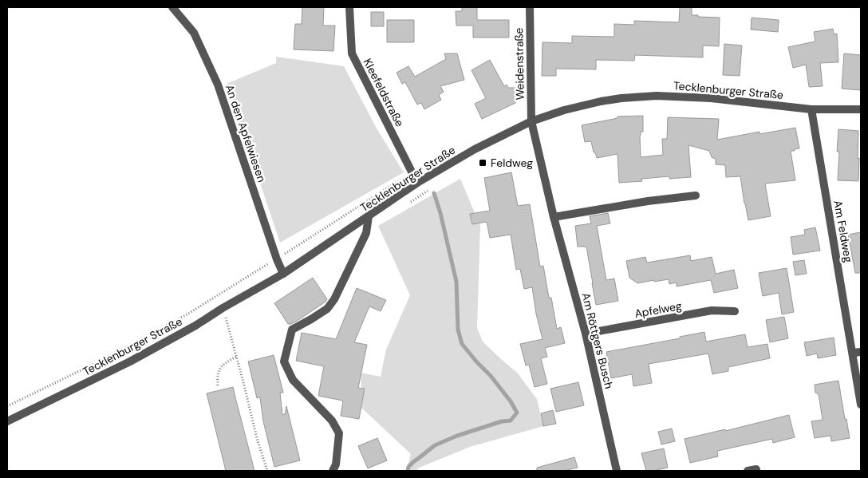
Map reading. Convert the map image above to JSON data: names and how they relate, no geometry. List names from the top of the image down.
{
  "streets": {
    "street": [
      "Weidenstraße",
      "Tecklenburger Straße",
      "Kleefeldstraße",
      "An den Apfelwiesen",
      "Am Feldweg",
      "Apfelweg",
      "Am Röttgers Busch"
    ]
  },
  "crossings": [
    ["Weidenstraße", "Tecklenburger Straße"],
    ["Weidenstraße", "Am Röttgers Busch"],
    ["Tecklenburger Straße", "Kleefeldstraße"],
    ["Tecklenburger Straße", "An den Apfelwiesen"],
    ["Tecklenburger Straße", "Am Feldweg"],
    ["Tecklenburger Straße", "Am Röttgers Busch"],
    ["Apfelweg", "Am Röttgers Busch"]
  ],
  "places": {
    "transit": ["Feldweg"]
  }
}
